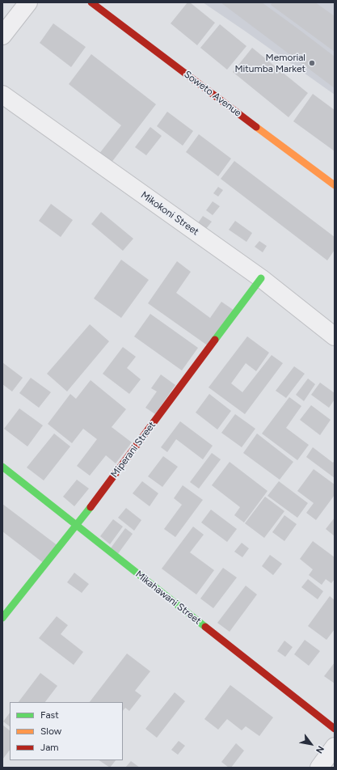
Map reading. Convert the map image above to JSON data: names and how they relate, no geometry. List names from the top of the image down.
{
  "streets": {
    "street": [
      "Soweto Avenue",
      "Mikokoni Street",
      "Miperani Street",
      "Mikahawani Street"
    ]
  },
  "crossings": [
    ["Mikokoni Street", "Miperani Street"],
    ["Miperani Street", "Mikahawani Street"]
  ],
  "places": ["Memorial Mitumba Market"],
  "legend": ["Fast", "Slow", "Jam"],
  "north": "bottom right"
}
